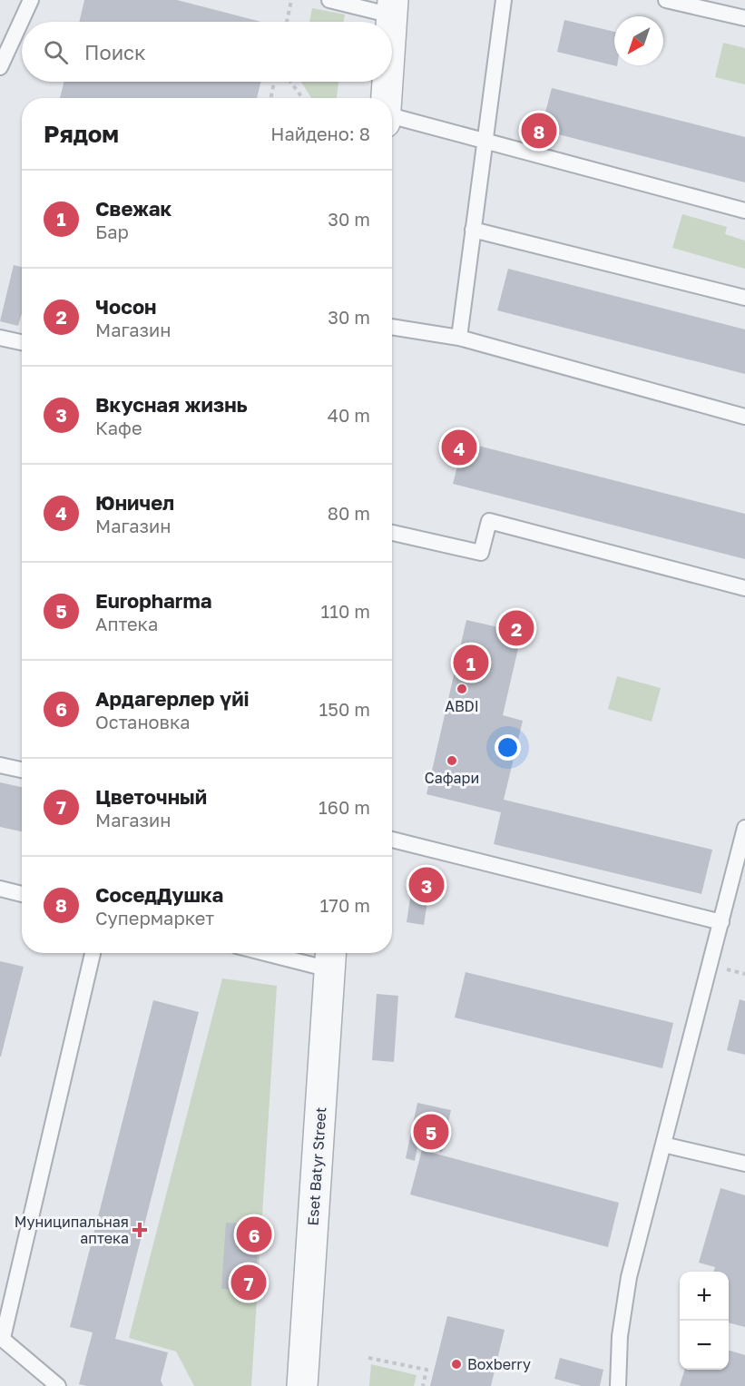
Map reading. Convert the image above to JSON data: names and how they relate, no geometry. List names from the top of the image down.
{
  "streets": {
    "street": ["Eset Batyr Street"]
  },
  "places": {
    "other": ["ABDI", "Сафари", "Boxberry"],
    "health": ["Муниципальная аптека"]
  },
  "north": "bottom left",
  "page": {
    "search": "Поиск",
    "heading": ["Рядом", "Найдено: 8"],
    "pins": [
      "8",
      "4",
      "2",
      "1",
      "3",
      "5",
      "6",
      "7"
    ],
    "list": [
      {
        "mark": "1",
        "name": "Свежак",
        "note": "Бар",
        "value": "30 m"
      },
      {
        "mark": "2",
        "name": "Чосон",
        "note": "Магазин",
        "value": "30 m"
      },
      {
        "mark": "3",
        "name": "Вкусная жизнь",
        "note": "Кафе",
        "value": "40 m"
      },
      {
        "mark": "4",
        "name": "Юничел",
        "note": "Магазин",
        "value": "80 m"
      },
      {
        "mark": "5",
        "name": "Europharma",
        "note": "Аптека",
        "value": "110 m"
      },
      {
        "mark": "6",
        "name": "Ардагерлер үйі",
        "note": "Остановка",
        "value": "150 m"
      },
      {
        "mark": "7",
        "name": "Цветочный",
        "note": "Магазин",
        "value": "160 m"
      },
      {
        "mark": "8",
        "name": "СоседДушка",
        "note": "Супермаркет",
        "value": "170 m"
      }
    ],
    "map_buttons": ["+", "−"]
  }
}
